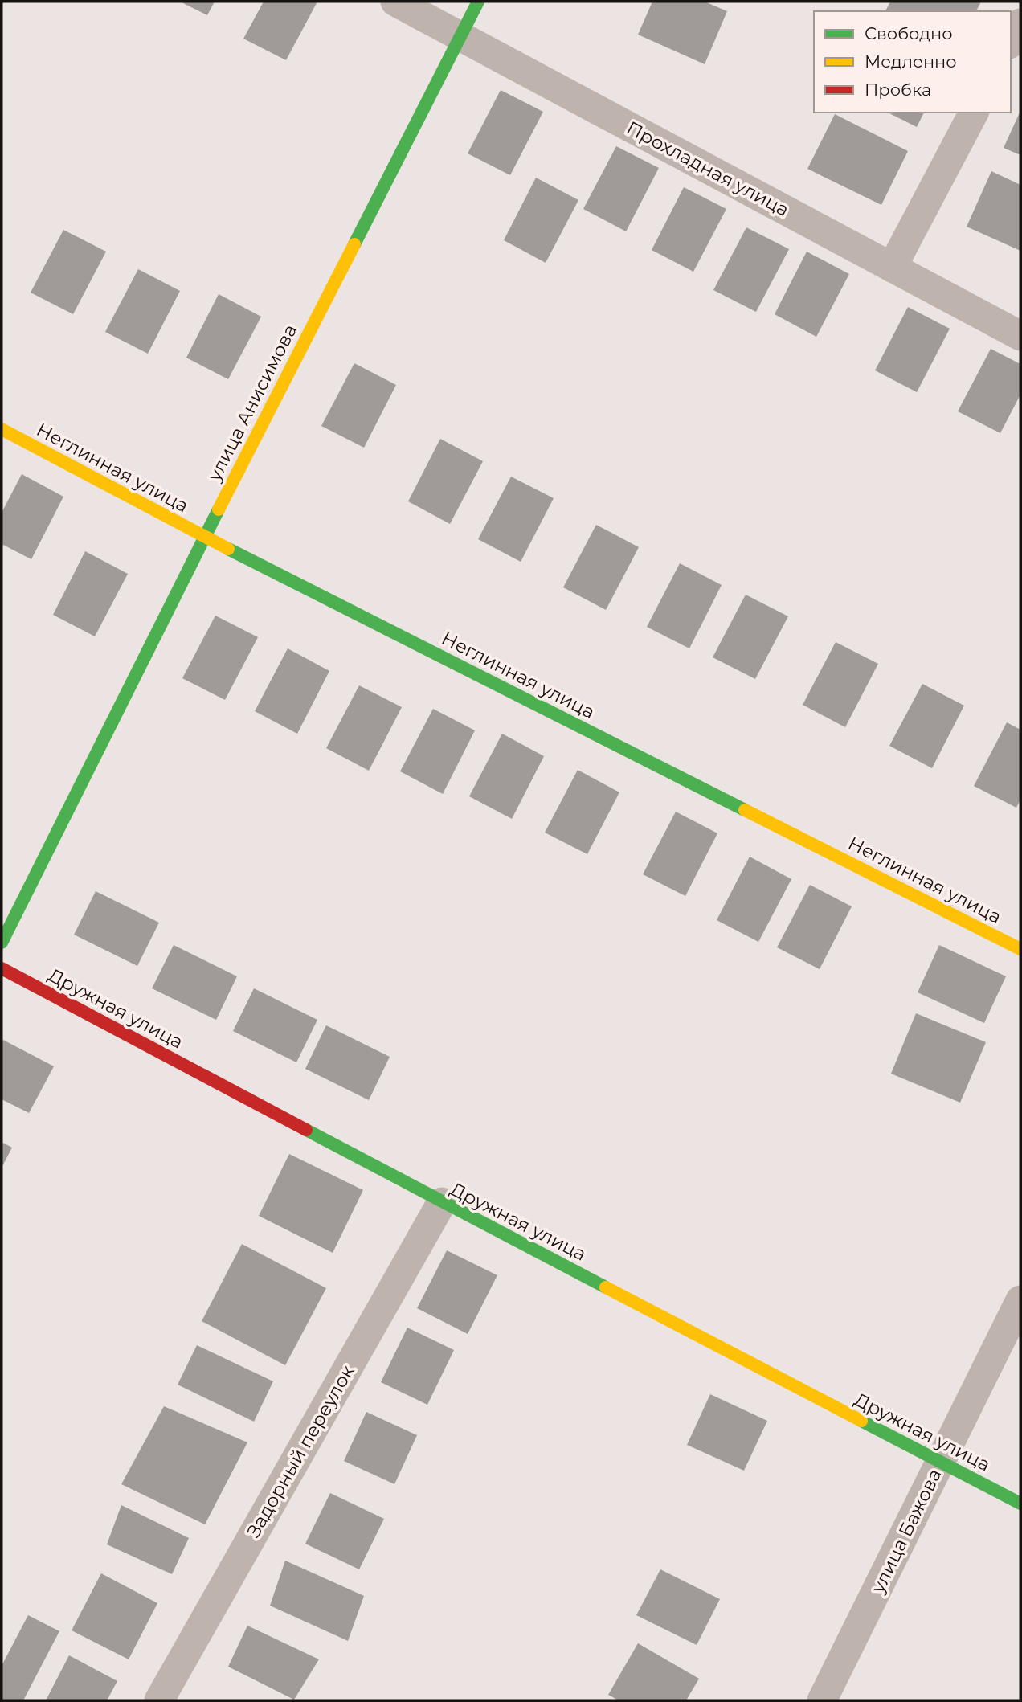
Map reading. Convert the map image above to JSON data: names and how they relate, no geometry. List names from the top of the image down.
{
  "streets": {
    "street": [
      "Прохладная улица",
      "улица Анисимова",
      "Неглинная улица",
      "Дружная улица",
      "Задорный переулок",
      "улица Бажова"
    ]
  },
  "crossings": [
    ["Прохладная улица", "улица Анисимова"],
    ["улица Анисимова", "Неглинная улица"],
    ["Дружная улица", "Задорный переулок"],
    ["Дружная улица", "улица Бажова"]
  ],
  "legend": ["Свободно", "Медленно", "Пробка"]
}
